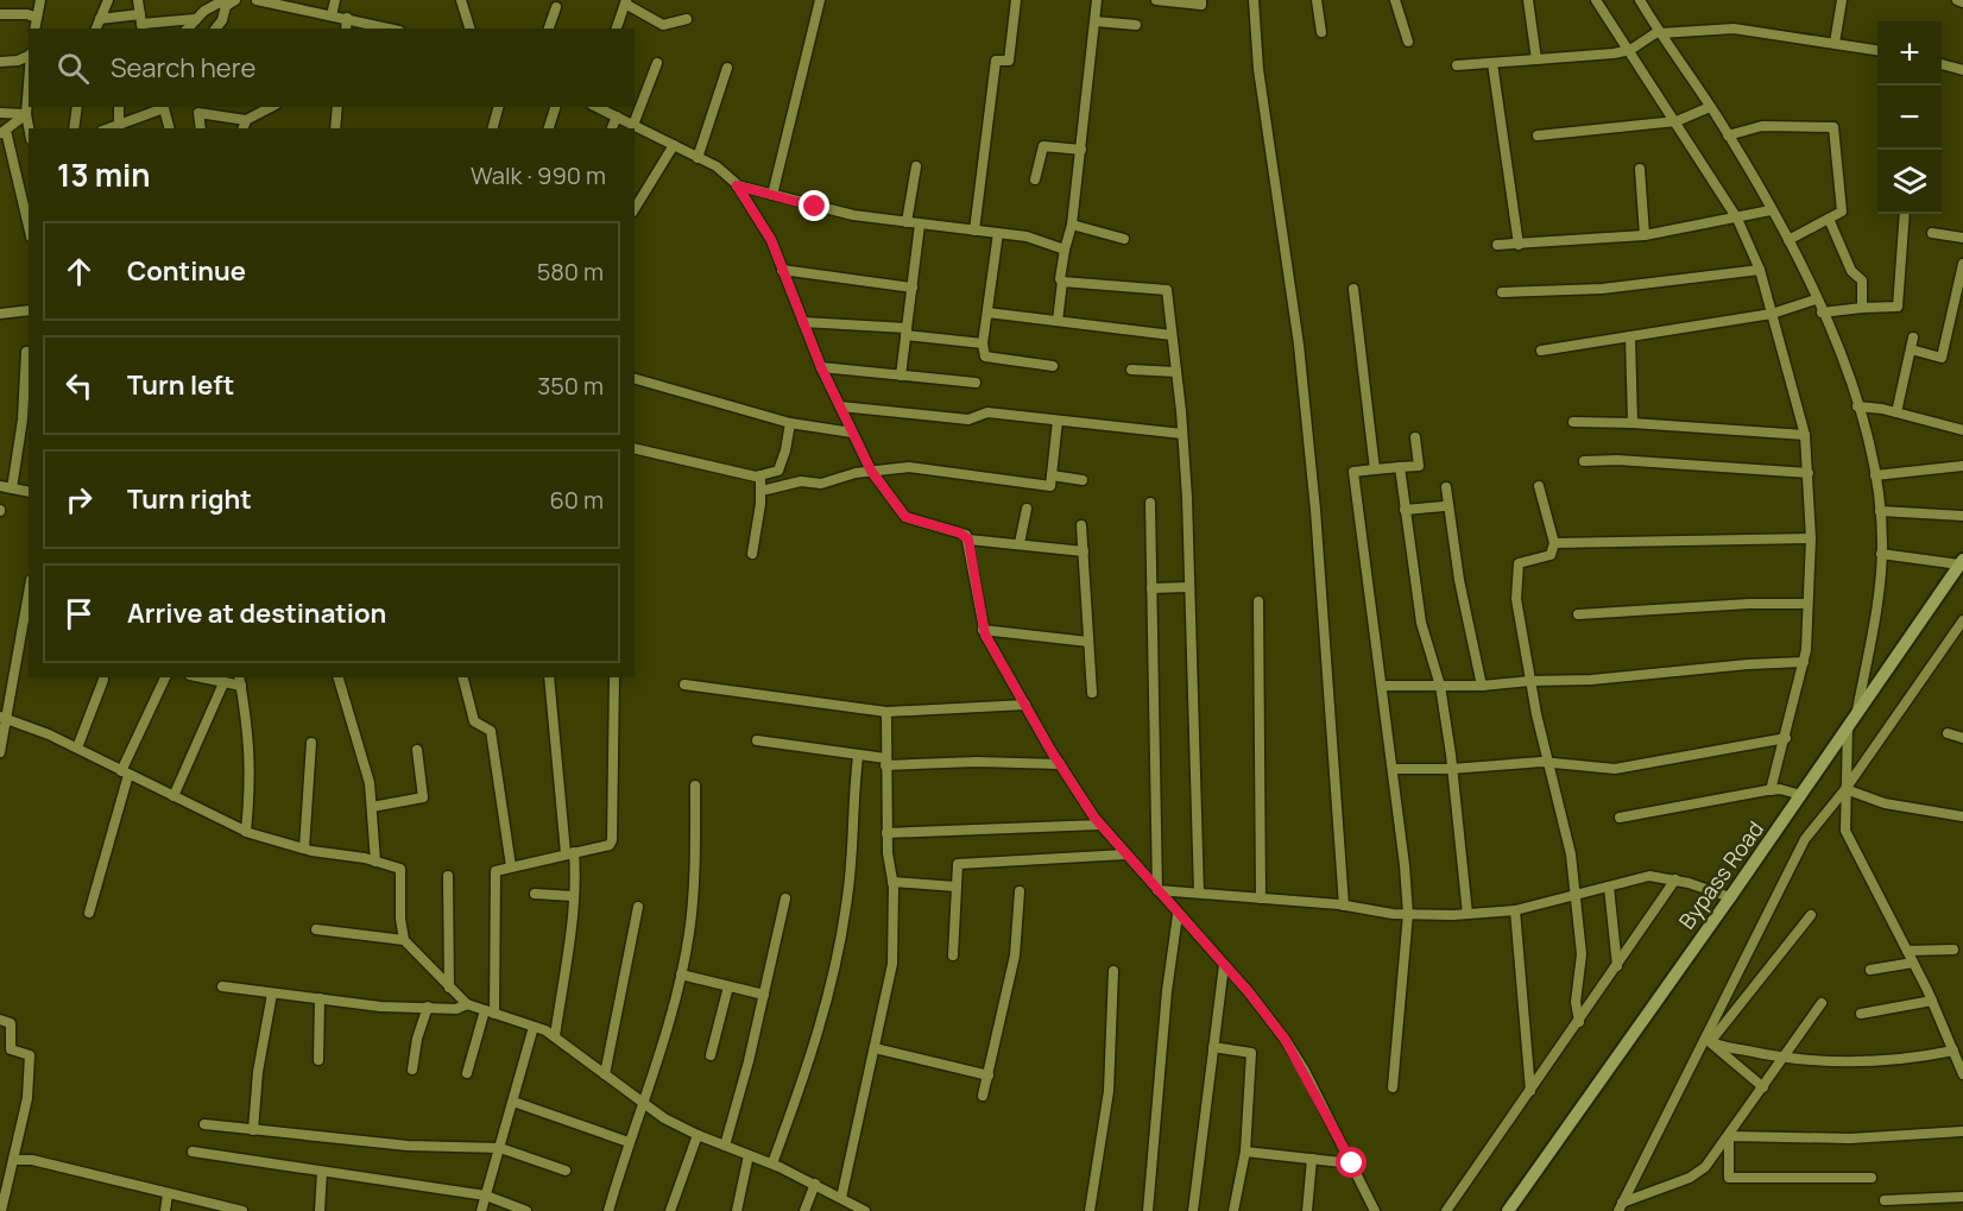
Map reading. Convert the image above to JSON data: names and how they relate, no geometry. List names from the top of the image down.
{
  "streets": {
    "main road": ["Bypass Road"]
  },
  "page": {
    "map_buttons": ["+", "−"],
    "search": "Search here",
    "heading": ["13 min", "Walk · 990 m"],
    "list": [
      ["Continue", "580 m"],
      ["Turn left", "350 m"],
      ["Turn right", "60 m"],
      "Arrive at destination"
    ]
  }
}
